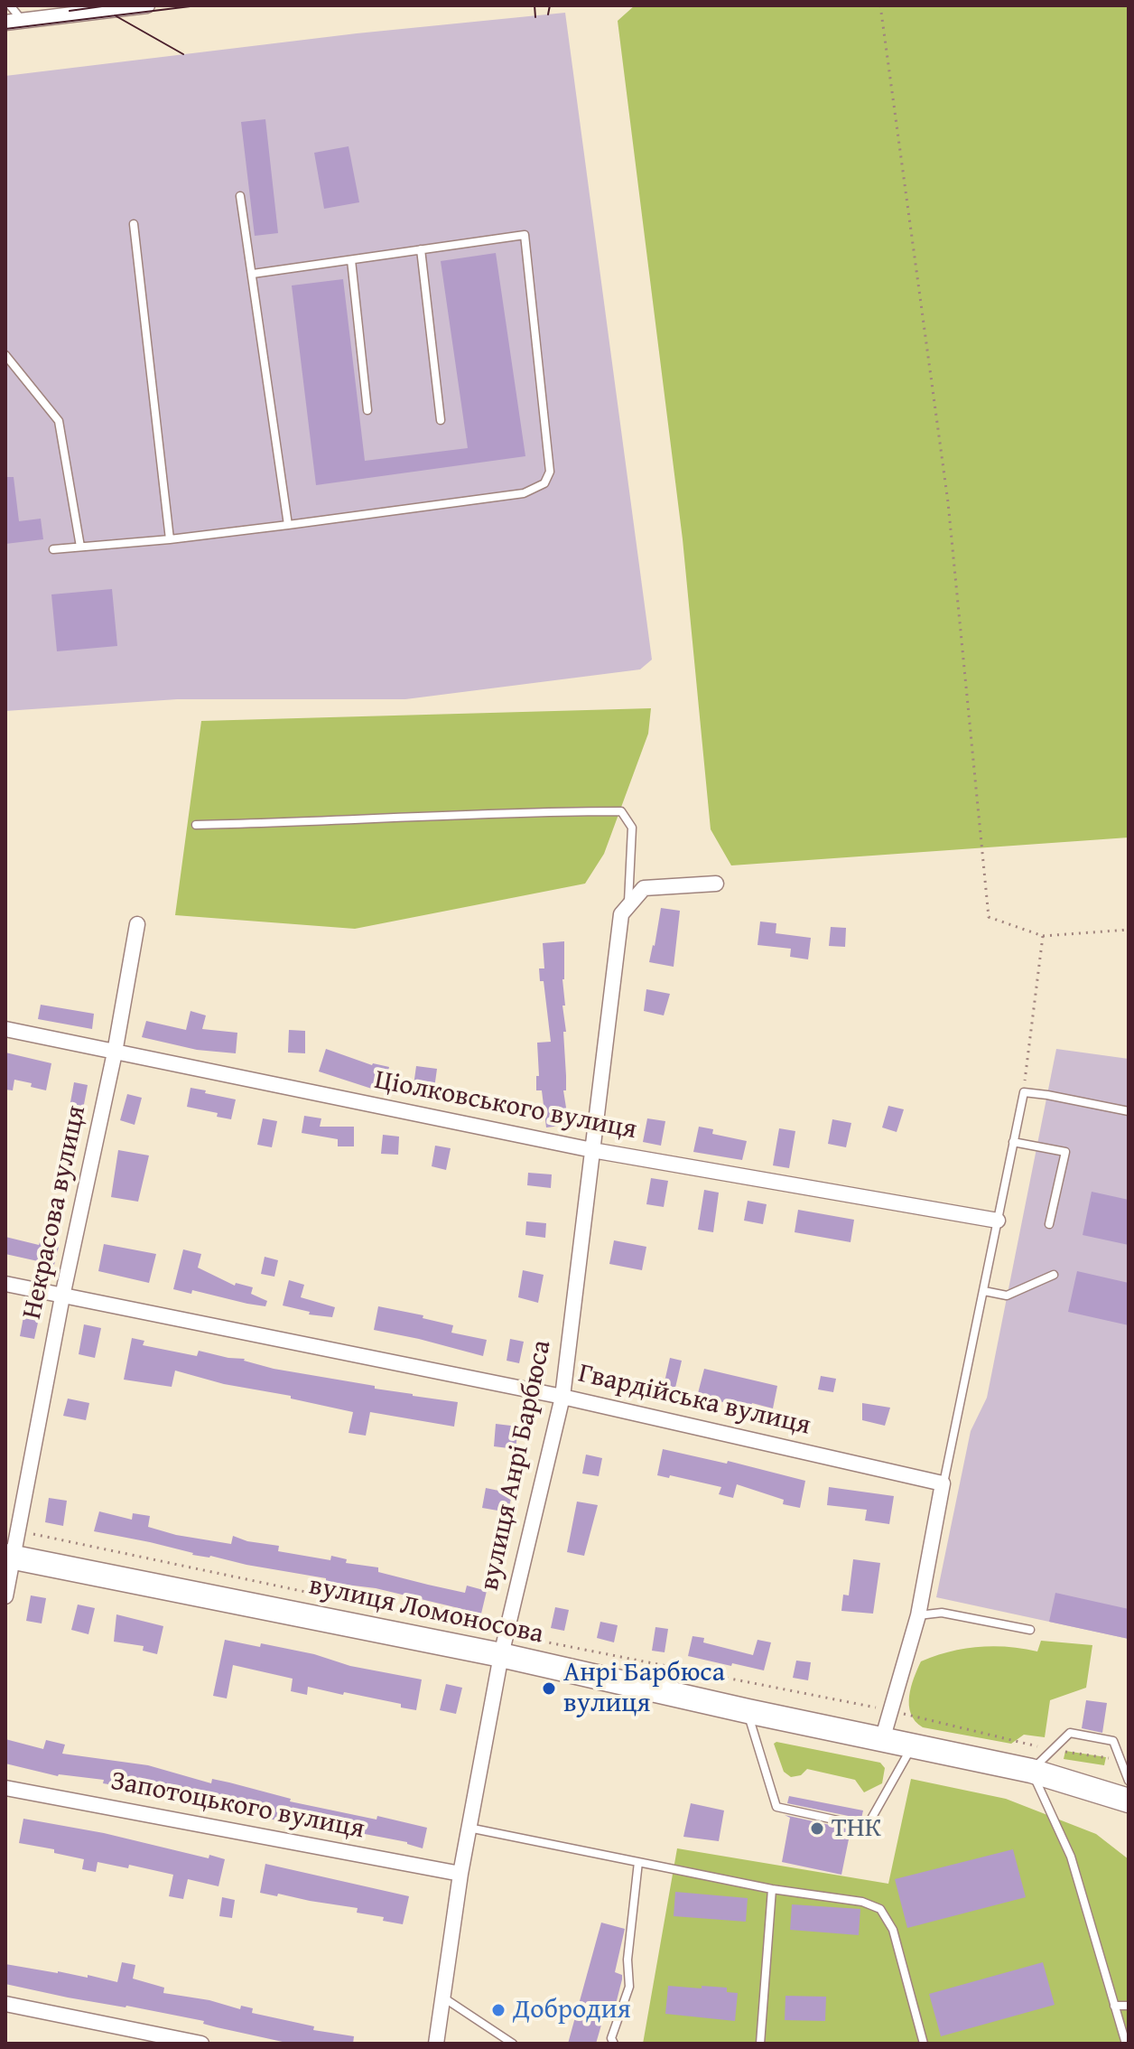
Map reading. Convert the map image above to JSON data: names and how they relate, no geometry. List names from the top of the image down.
{
  "streets": {
    "main road": ["вулиця Ломоносова"],
    "street": [
      "Ціолковського вулиця",
      "Некрасова вулиця",
      "Гвардійська вулиця",
      "вулиця Анрі Барбюса",
      "Запотоцького вулиця"
    ]
  },
  "crossings": [
    ["Ціолковського вулиця", "Некрасова вулиця"],
    ["Ціолковського вулиця", "вулиця Анрі Барбюса"],
    ["Некрасова вулиця", "Гвардійська вулиця"],
    ["Некрасова вулиця", "вулиця Ломоносова"],
    ["Гвардійська вулиця", "вулиця Анрі Барбюса"],
    ["вулиця Анрі Барбюса", "вулиця Ломоносова"],
    ["вулиця Анрі Барбюса", "Запотоцького вулиця"]
  ],
  "places": ["Анрі Барбюса вулиця", "ТНК", "Добродия"]
}
